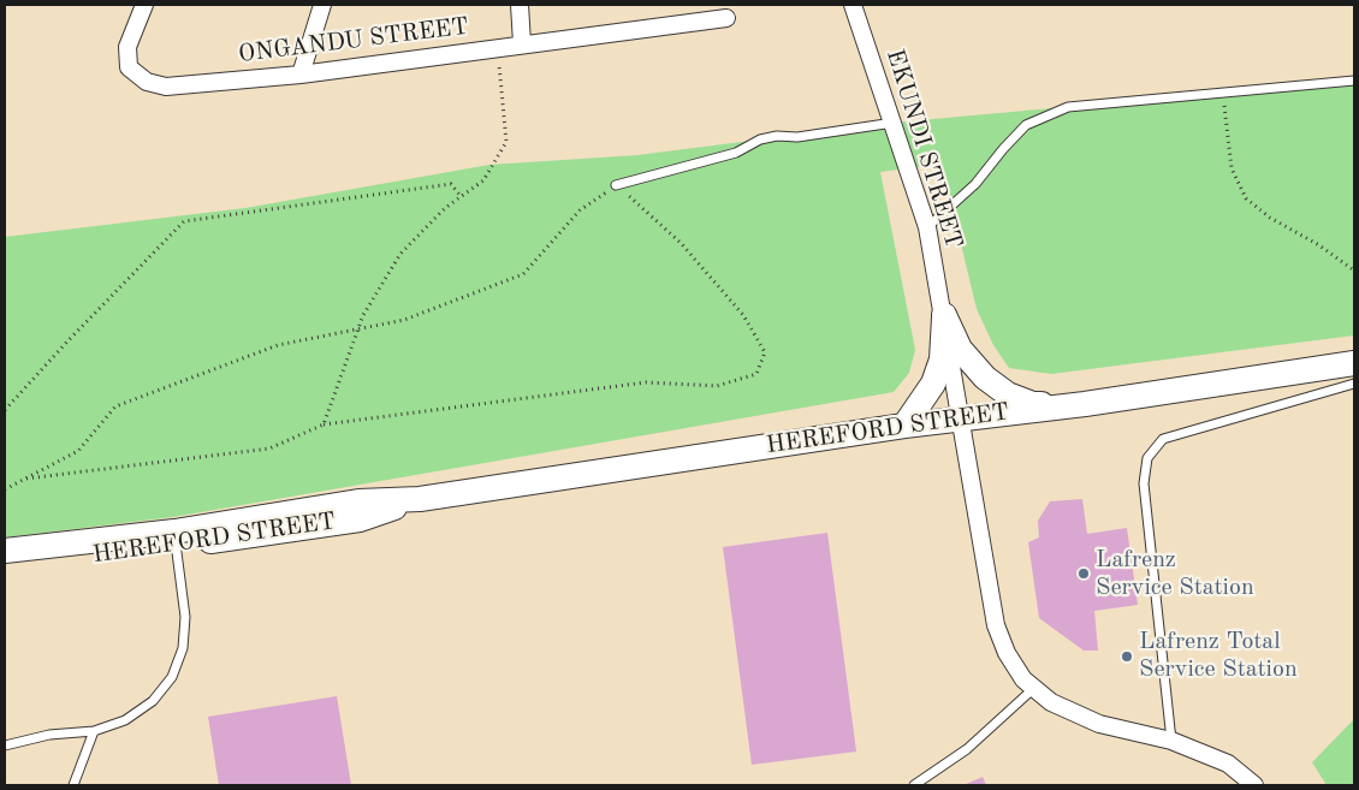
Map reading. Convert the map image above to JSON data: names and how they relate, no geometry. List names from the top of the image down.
{
  "streets": {
    "main road": ["HEREFORD STREET"],
    "street": ["ONGANDU STREET", "EKUNDI STREET"]
  },
  "crossings": [
    ["EKUNDI STREET", "HEREFORD STREET"]
  ],
  "places": ["Lafrenz Service Station", "Lafrenz Total Service Station"]
}
